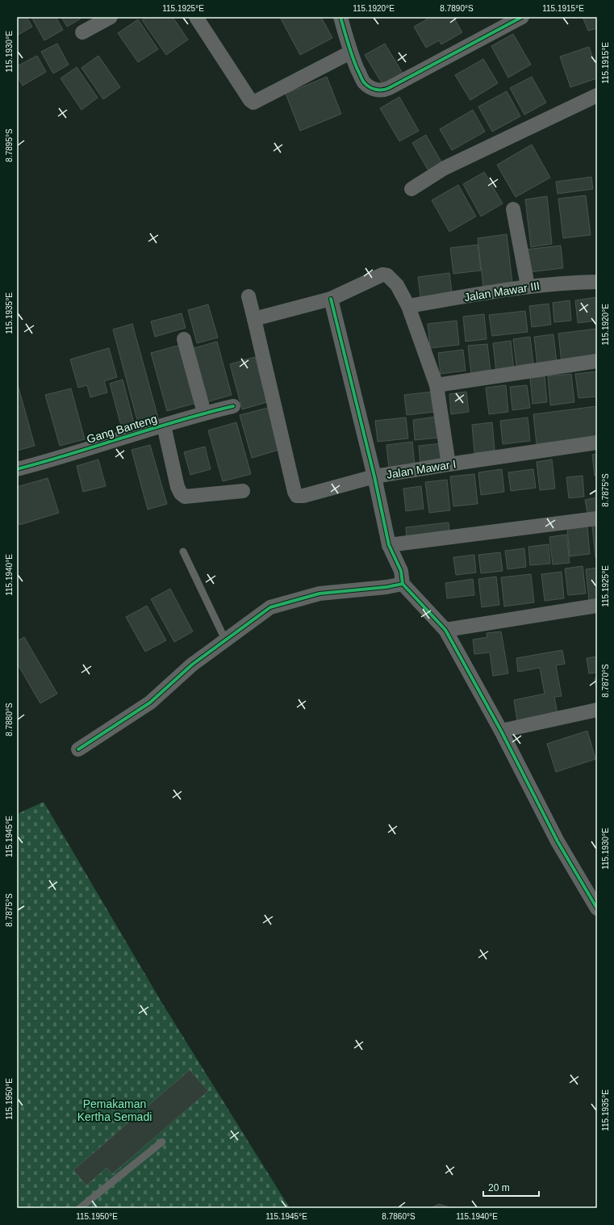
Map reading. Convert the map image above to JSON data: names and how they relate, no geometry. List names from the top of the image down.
{
  "streets": {
    "street": ["Jalan Mawar III", "Gang Banteng", "Jalan Mawar I"]
  },
  "parks": ["Pemakaman Kertha Semadi"],
  "scale_bar": "20 m",
  "coordinates": [
    "115.1925°E",
    "115.1920°E",
    "8.7890°S",
    "115.1915°E",
    "115.1930°E",
    "8.7895°S",
    "115.1935°E",
    "8.7875°S",
    "115.1940°E",
    "8.7870°S",
    "8.7880°S",
    "115.1945°E",
    "115.1950°E",
    "8.7860°S"
  ]
}
